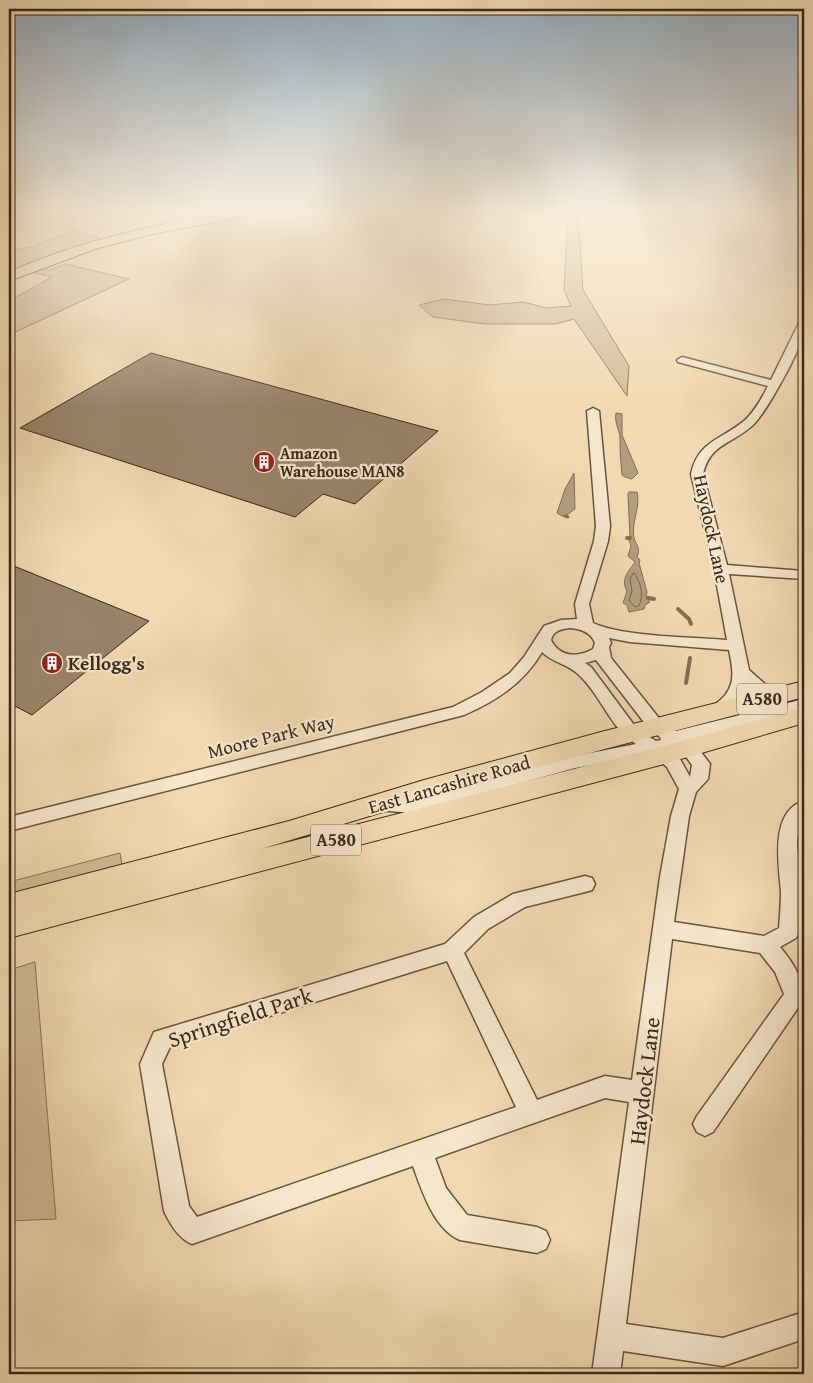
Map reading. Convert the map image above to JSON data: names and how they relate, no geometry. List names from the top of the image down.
{
  "streets": {
    "highway": ["A580", "East Lancashire Road"],
    "street": ["Haydock Lane", "Moore Park Way", "Springfield Park"]
  },
  "crossings": [
    ["Haydock Lane", "East Lancashire Road"],
    ["Haydock Lane", "Springfield Park"]
  ],
  "places": {
    "building": ["Amazon Warehouse MAN8", "Kellogg's"]
  }
}
